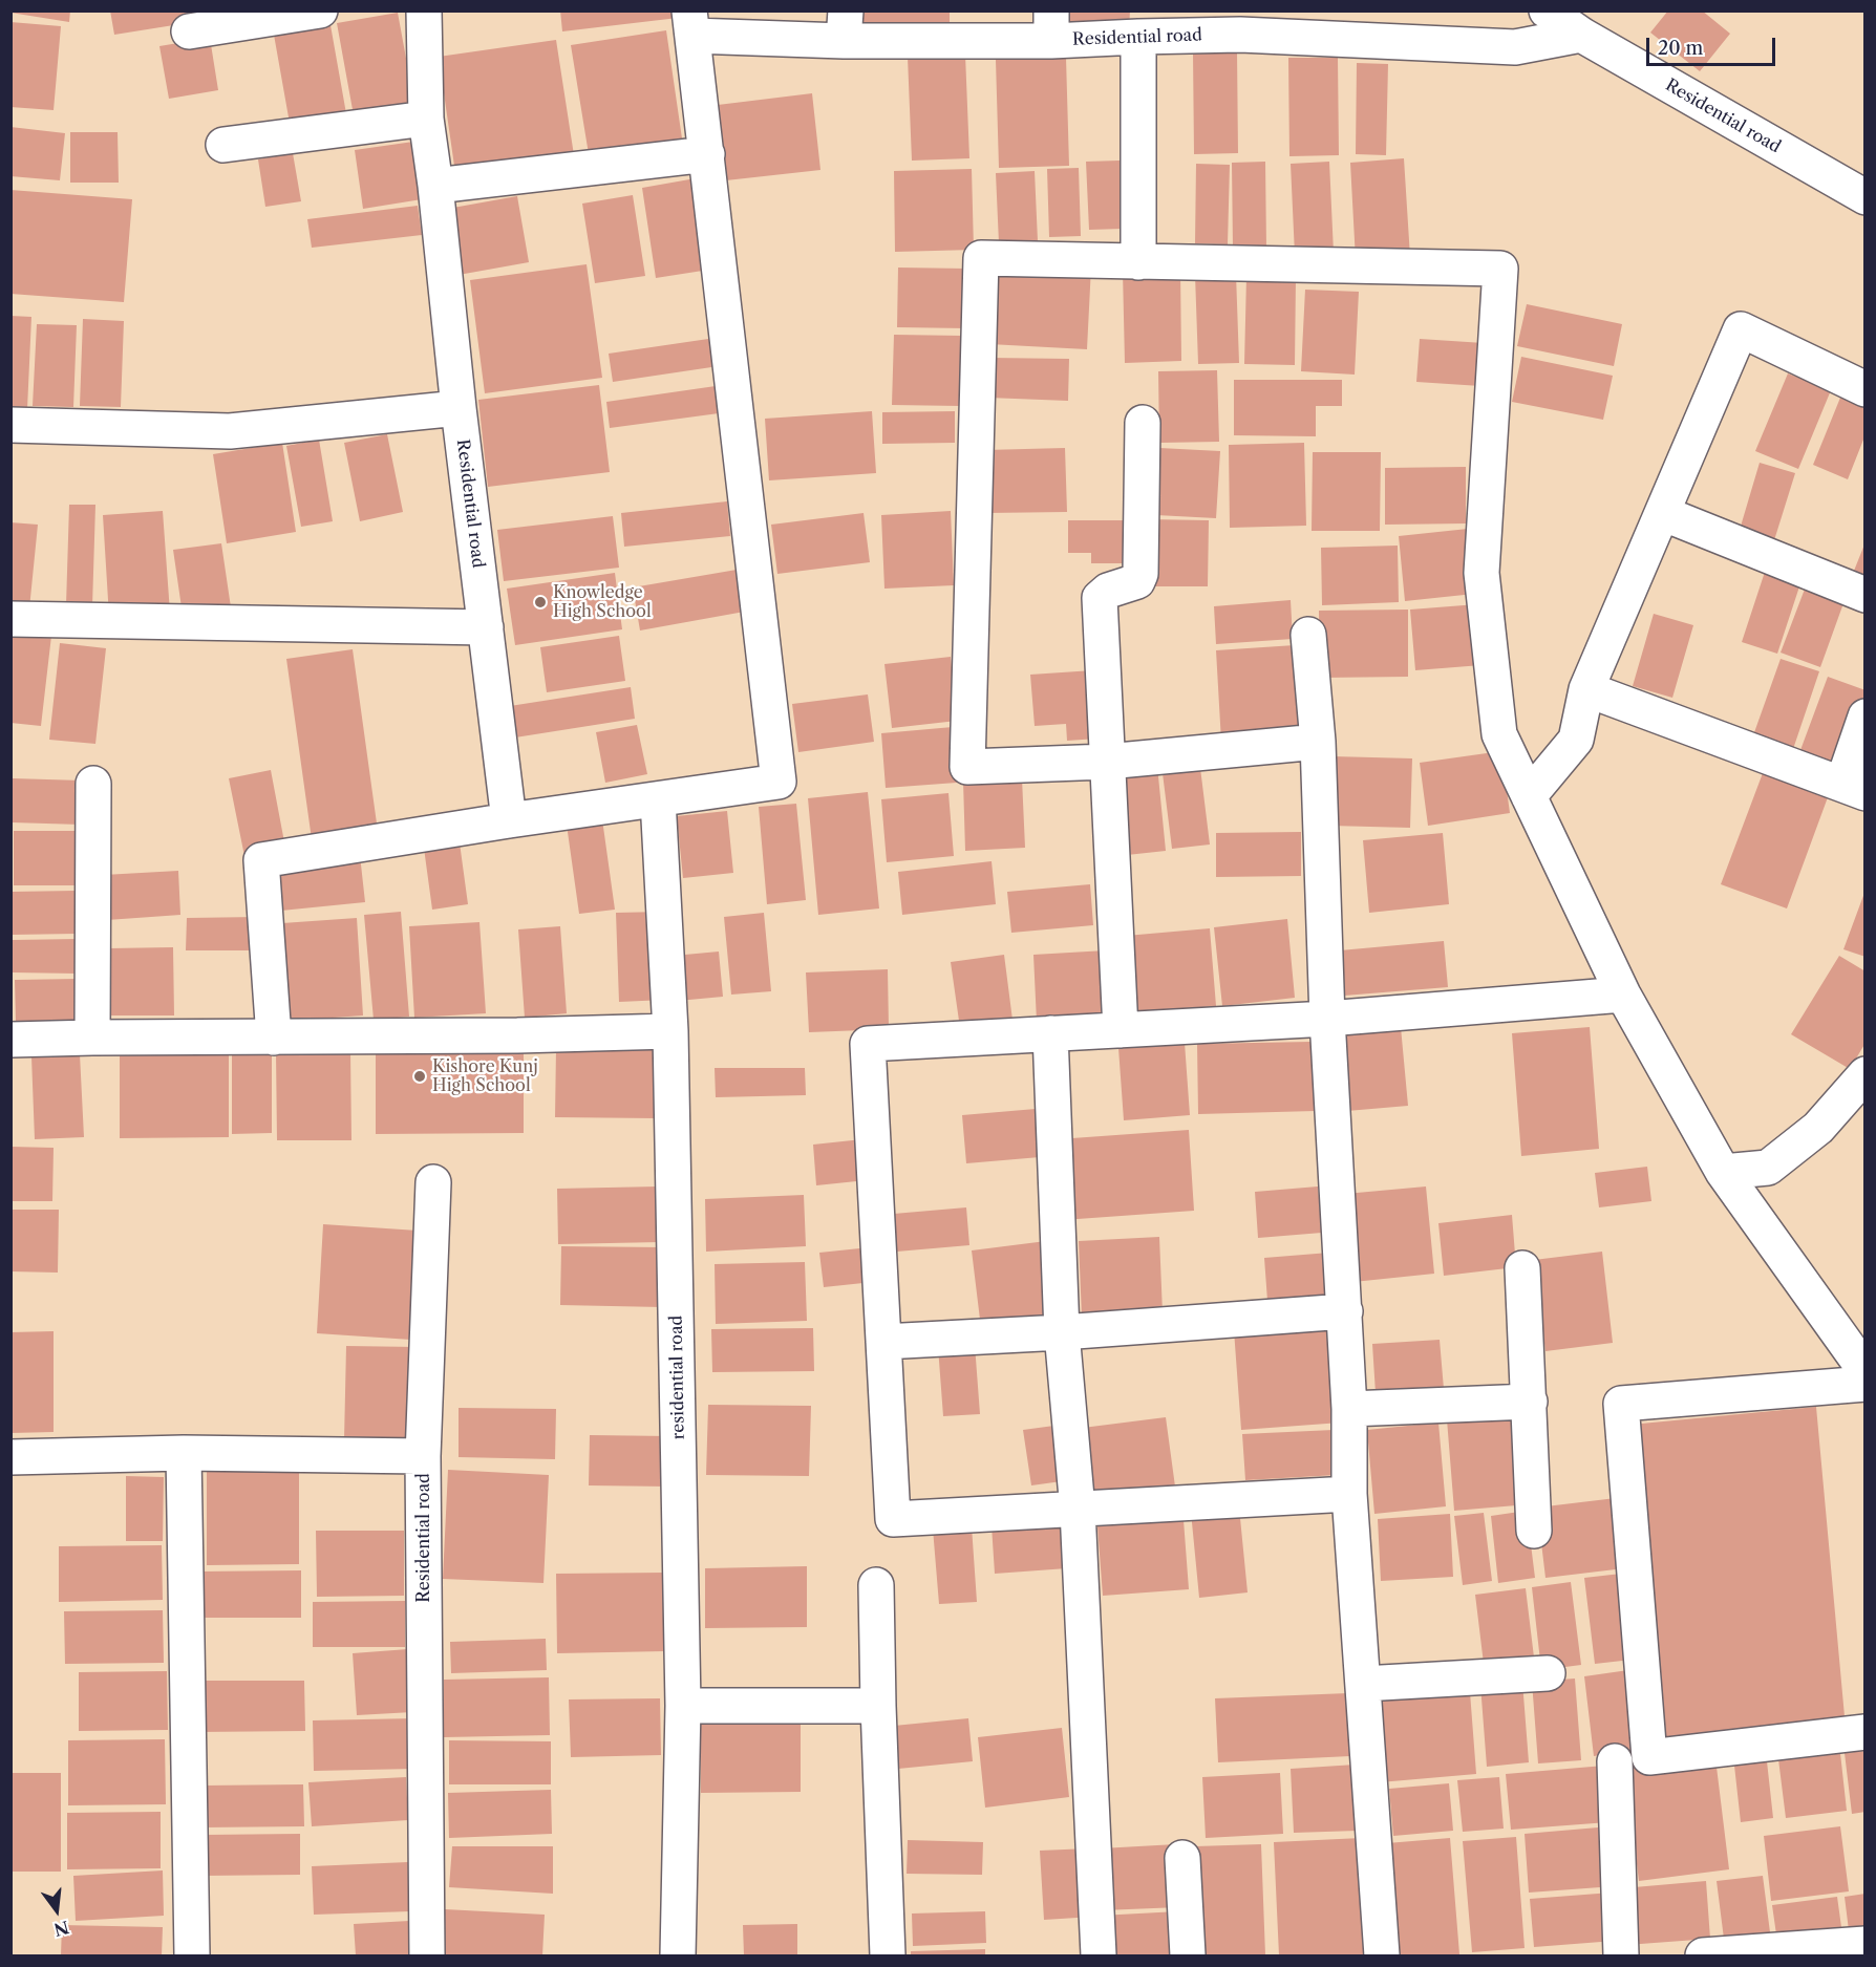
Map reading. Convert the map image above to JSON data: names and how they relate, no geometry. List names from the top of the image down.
{
  "streets": {
    "street": ["Residential road", "residential road"]
  },
  "places": ["Knowledge High School", "Kishore Kunj High School"],
  "scale_bar": "20 m",
  "north": "bottom"
}
